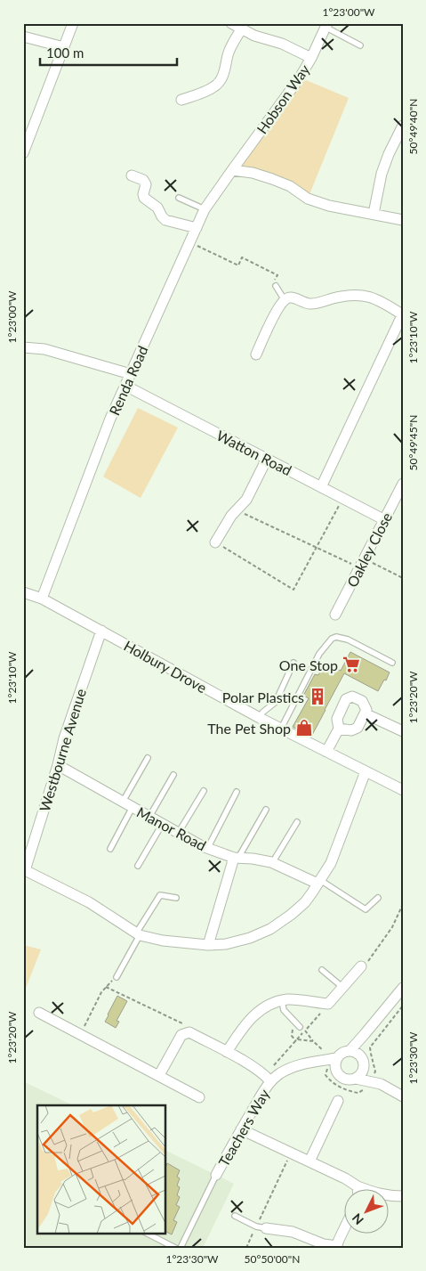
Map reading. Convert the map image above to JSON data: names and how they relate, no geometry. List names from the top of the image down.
{
  "streets": {
    "street": [
      "Hobson Way",
      "Renda Road",
      "Watton Road",
      "Oakley Close",
      "Holbury Drove",
      "Westbourne Avenue",
      "Manor Road",
      "Teachers Way"
    ]
  },
  "crossings": [
    ["Hobson Way", "Renda Road"],
    ["Renda Road", "Watton Road"],
    ["Renda Road", "Holbury Drove"],
    ["Watton Road", "Oakley Close"],
    ["Holbury Drove", "Westbourne Avenue"],
    ["Westbourne Avenue", "Manor Road"]
  ],
  "places": {
    "supermarket": ["One Stop"],
    "building": ["Polar Plastics"],
    "shop": ["The Pet Shop"]
  },
  "scale_bar": "100 m",
  "north": "bottom left",
  "coordinates": [
    "1°23'00\"W",
    "50°49'40\"N",
    "1°23'10\"W",
    "50°49'45\"N",
    "1°23'20\"W",
    "1°23'30\"W",
    "50°50'00\"N"
  ]
}
